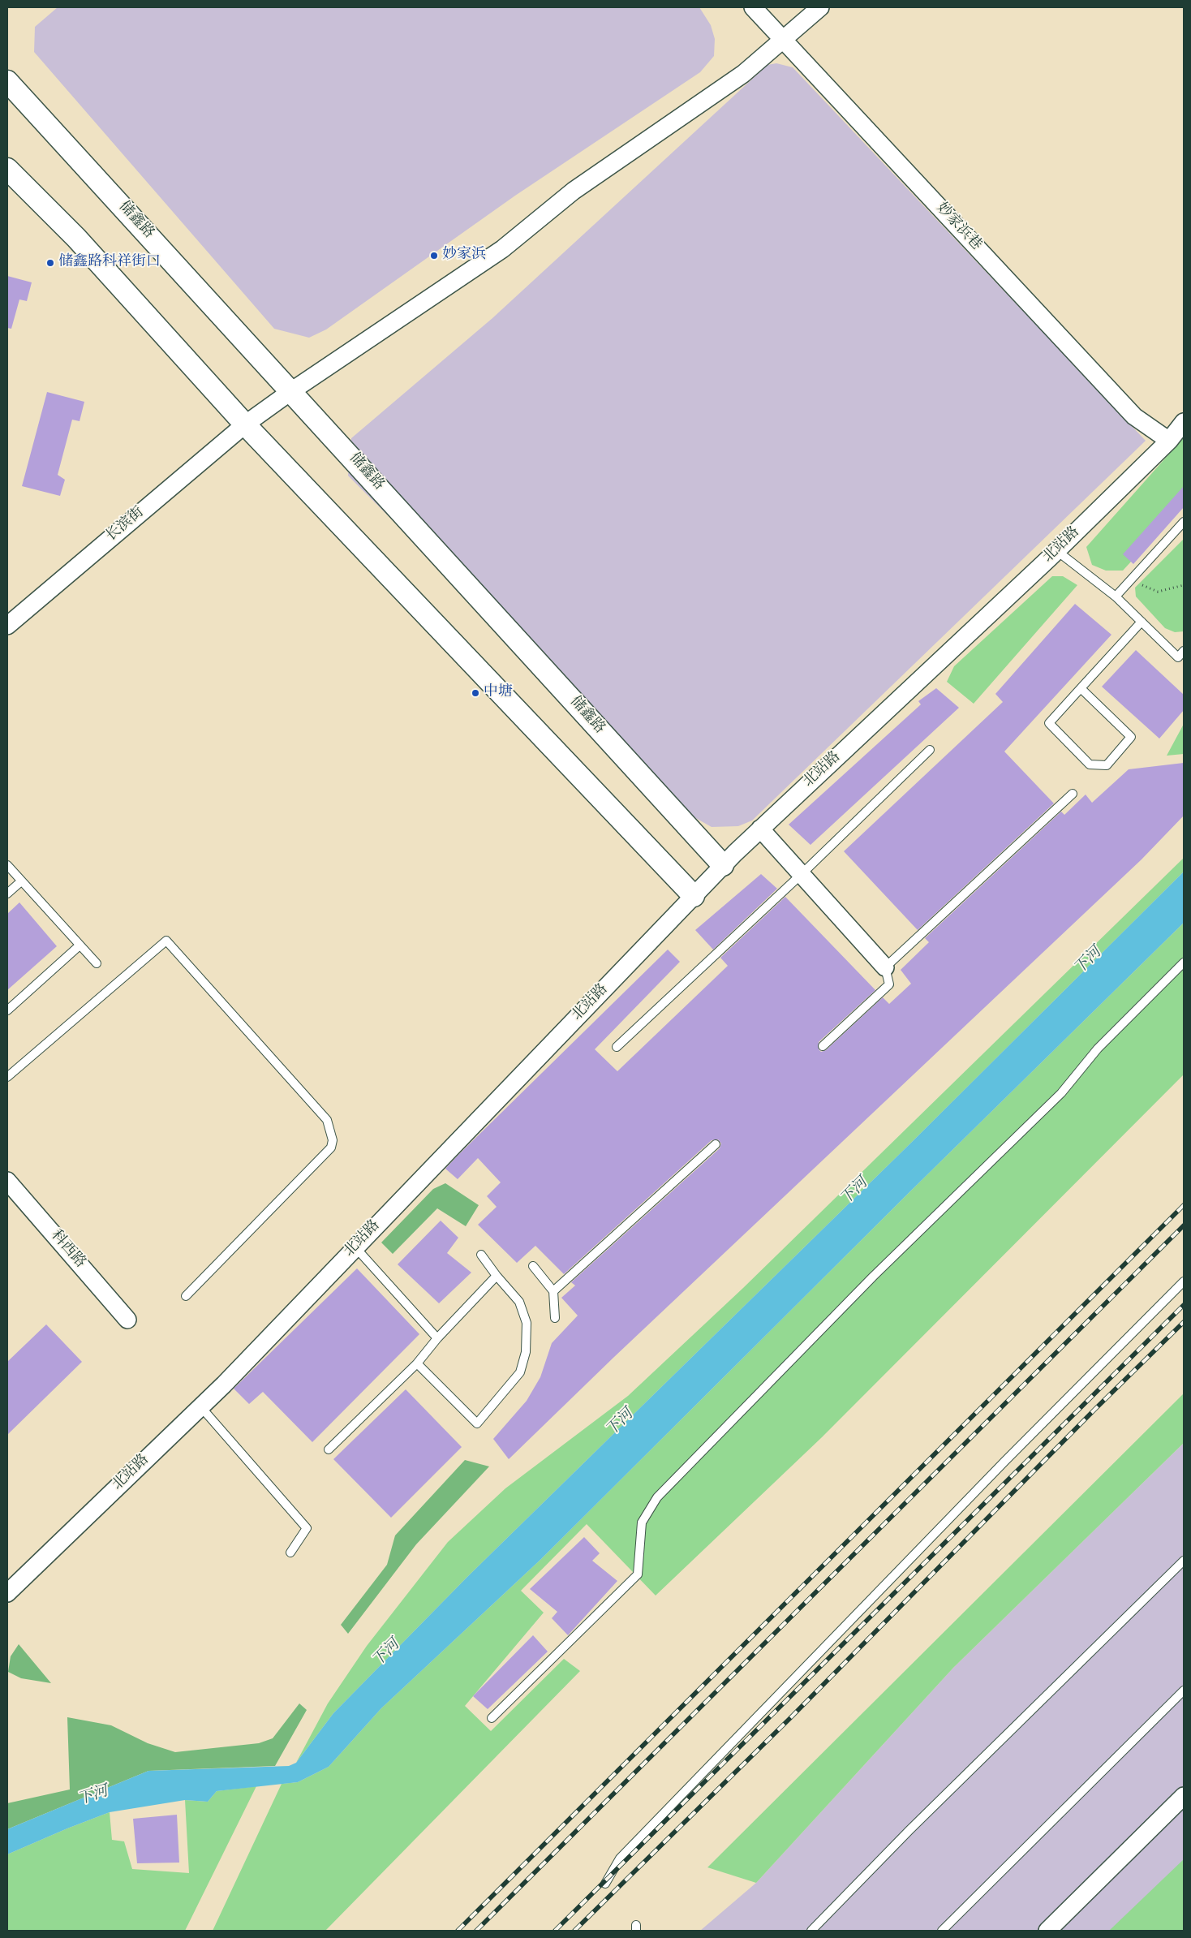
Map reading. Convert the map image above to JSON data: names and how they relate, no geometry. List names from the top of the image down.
{
  "streets": {
    "street": [
      "储鑫路",
      "妙家浜巷",
      "长滨街",
      "北站路",
      "科西路"
    ]
  },
  "crossings": [
    ["储鑫路", "长滨街"],
    ["储鑫路", "北站路"],
    ["妙家浜巷", "长滨街"],
    ["妙家浜巷", "北站路"]
  ],
  "water": ["下河"],
  "places": ["妙家浜", "储鑫路科祥街口", "中塘"]
}
